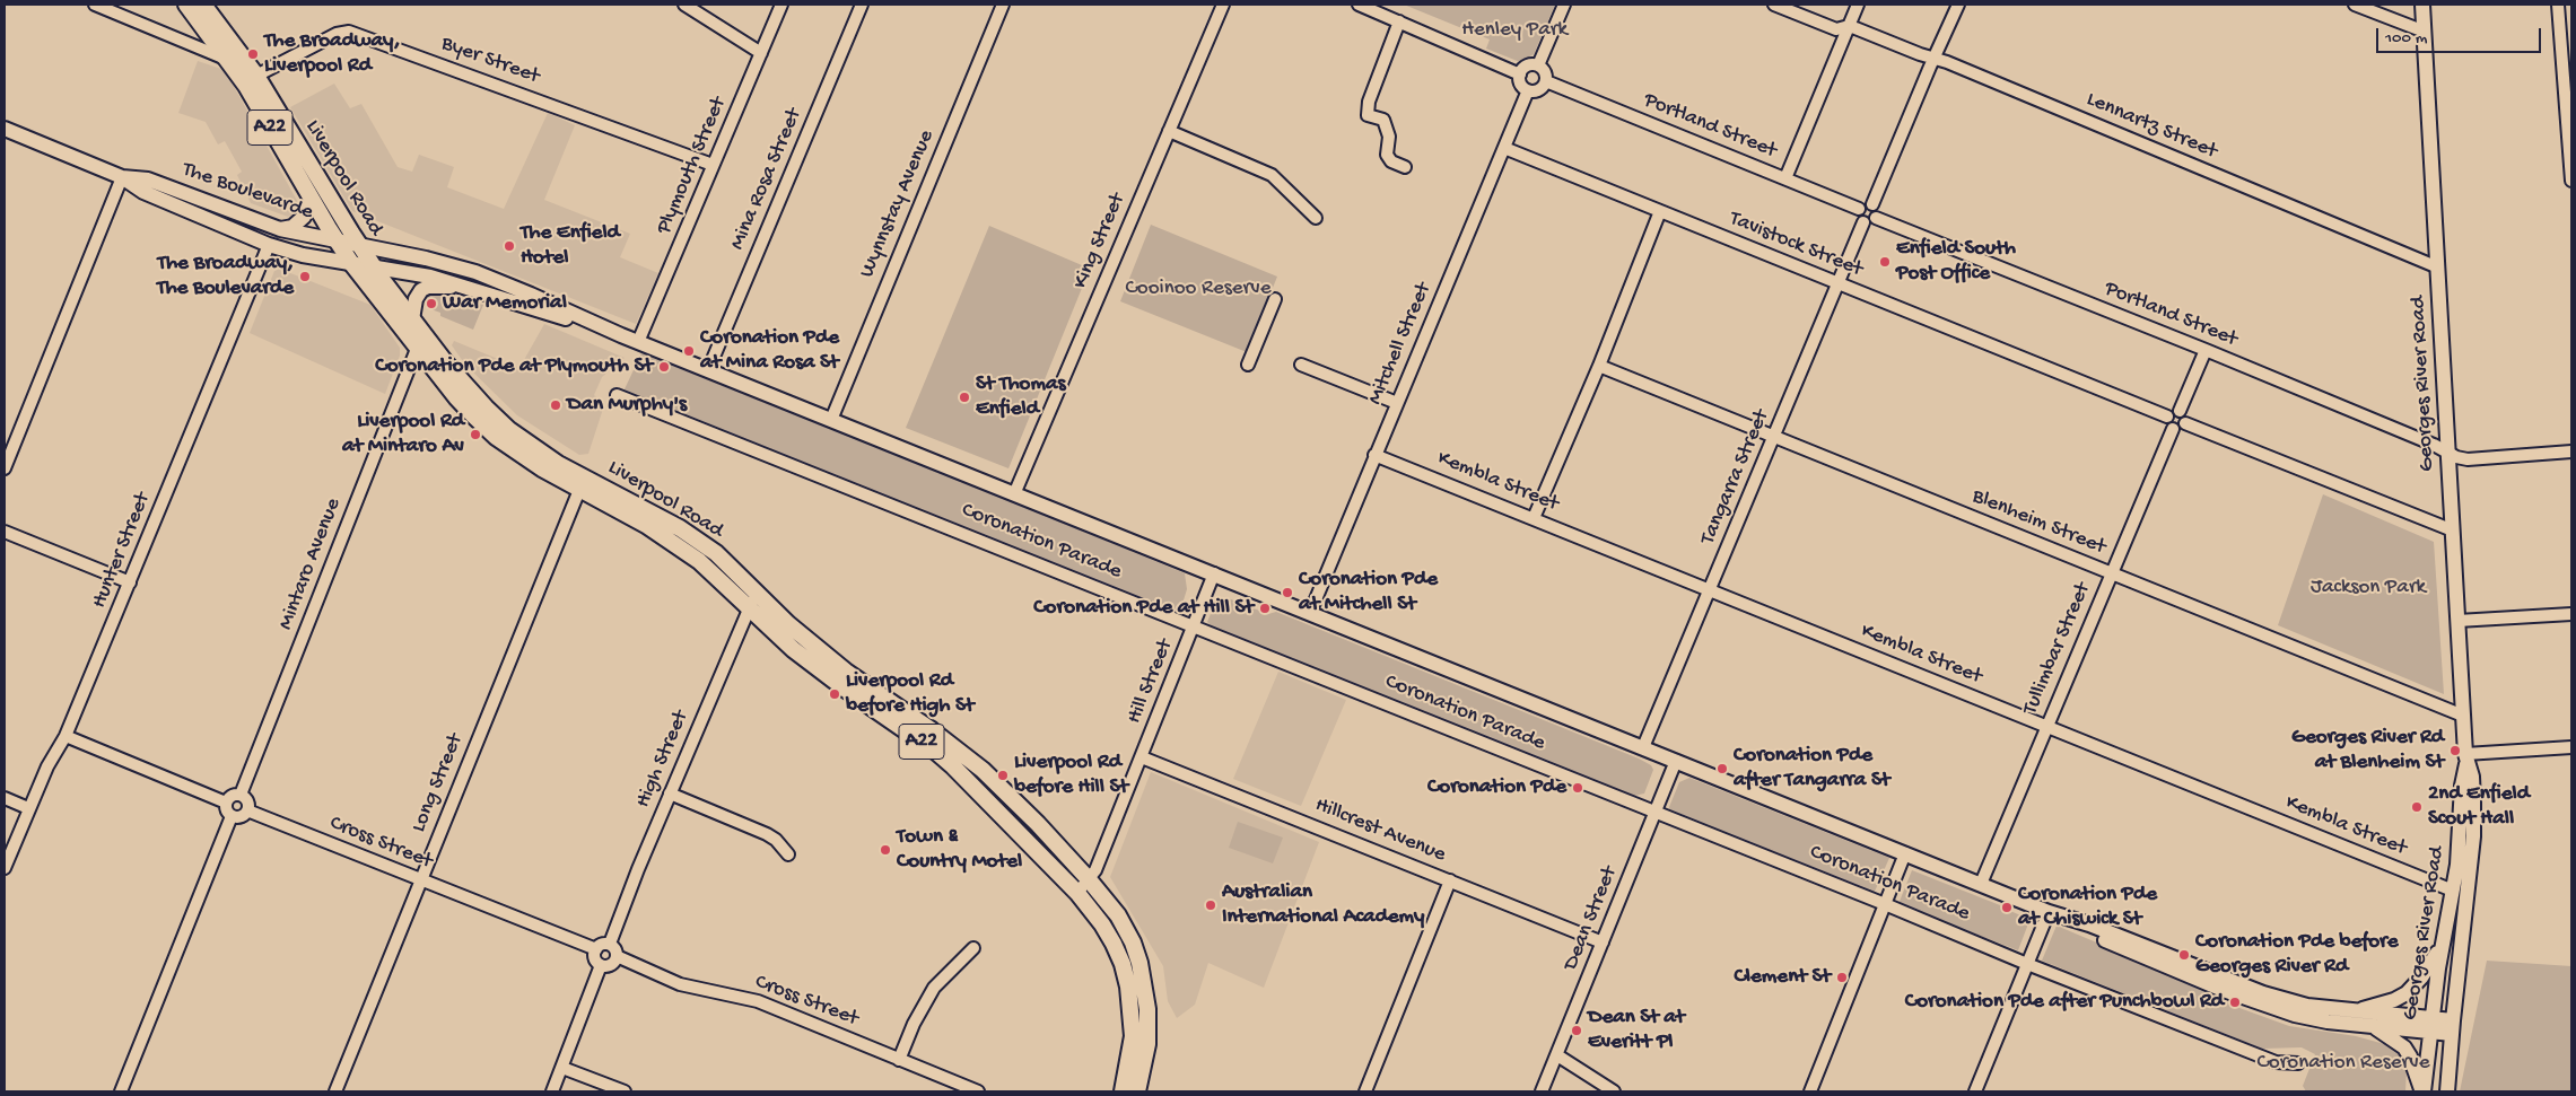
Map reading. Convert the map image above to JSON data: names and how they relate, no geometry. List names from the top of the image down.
{
  "streets": {
    "highway": ["A22", "Liverpool Road"],
    "main road": ["The Boulevarde", "Georges River Road", "Coronation Parade"],
    "street": [
      "Byer Street",
      "Portland Street",
      "Lennartz Street",
      "Plymouth Street",
      "Mina Rosa Street",
      "Wynnstay Avenue",
      "King Street",
      "Tavistock Street",
      "Mitchell Street",
      "Tangarra Street",
      "Kembla Street",
      "Blenheim Street",
      "Hunter Street",
      "Mintaro Avenue",
      "Tullimbar Street",
      "Hill Street",
      "High Street",
      "Long Street",
      "Hillcrest Avenue",
      "Cross Street",
      "Dean Street"
    ]
  },
  "crossings": [
    ["Byer Street", "Plymouth Street"],
    ["Byer Street", "Liverpool Road"],
    ["Portland Street", "Mitchell Street"],
    ["Portland Street", "Georges River Road"],
    ["Portland Street", "Tangarra Street"],
    ["Lennartz Street", "Georges River Road"],
    ["Plymouth Street", "Coronation Parade"],
    ["Liverpool Road", "The Boulevarde"],
    ["Liverpool Road", "Coronation Parade"],
    ["Liverpool Road", "Mintaro Avenue"],
    ["Liverpool Road", "Hill Street"],
    ["Liverpool Road", "High Street"],
    ["Liverpool Road", "Long Street"],
    ["Mina Rosa Street", "Coronation Parade"],
    ["The Boulevarde", "Coronation Parade"],
    ["The Boulevarde", "Hunter Street"],
    ["Wynnstay Avenue", "Coronation Parade"],
    ["King Street", "Coronation Parade"],
    ["Tavistock Street", "Mitchell Street"],
    ["Tavistock Street", "Tangarra Street"],
    ["Tavistock Street", "Tullimbar Street"],
    ["Mitchell Street", "Kembla Street"],
    ["Mitchell Street", "Coronation Parade"],
    ["Georges River Road", "Kembla Street"],
    ["Georges River Road", "Blenheim Street"],
    ["Georges River Road", "Coronation Parade"],
    ["Tangarra Street", "Kembla Street"],
    ["Tangarra Street", "Blenheim Street"],
    ["Tangarra Street", "Coronation Parade"],
    ["Kembla Street", "Tullimbar Street"],
    ["Blenheim Street", "Tullimbar Street"],
    ["Coronation Parade", "Tullimbar Street"],
    ["Coronation Parade", "Hill Street"],
    ["Coronation Parade", "Dean Street"],
    ["Mintaro Avenue", "Cross Street"],
    ["Hill Street", "Hillcrest Avenue"],
    ["High Street", "Cross Street"],
    ["Long Street", "Cross Street"],
    ["Hillcrest Avenue", "Dean Street"]
  ],
  "parks": [
    "Henley Park",
    "Cooinoo Reserve",
    "Jackson Park",
    "Coronation Reserve"
  ],
  "places": [
    "The Broadway, Liverpool Rd",
    "The Enfield Hotel",
    "Enfield South Post Office",
    "The Broadway, The Boulevarde",
    "War Memorial",
    "Coronation Pde at Mina Rosa St",
    "Coronation Pde at Plymouth St",
    "St Thomas Enfield",
    "Dan Murphy's",
    "Liverpool Rd at Mintaro Av",
    "Coronation Pde at Mitchell St",
    "Coronation Pde at Hill St",
    "Liverpool Rd before High St",
    "Georges River Rd at Blenheim St",
    "Coronation Pde after Tangarra St",
    "Liverpool Rd before Hill St",
    "Coronation Pde",
    "2nd Enfield Scout Hall",
    "Town & Country Motel",
    "Australian International Academy",
    "Coronation Pde at Chiswick St",
    "Coronation Pde before Georges River Rd",
    "Clement St",
    "Coronation Pde after Punchbowl Rd",
    "Dean St at Everitt Pl"
  ],
  "scale_bar": "100 m"
}
